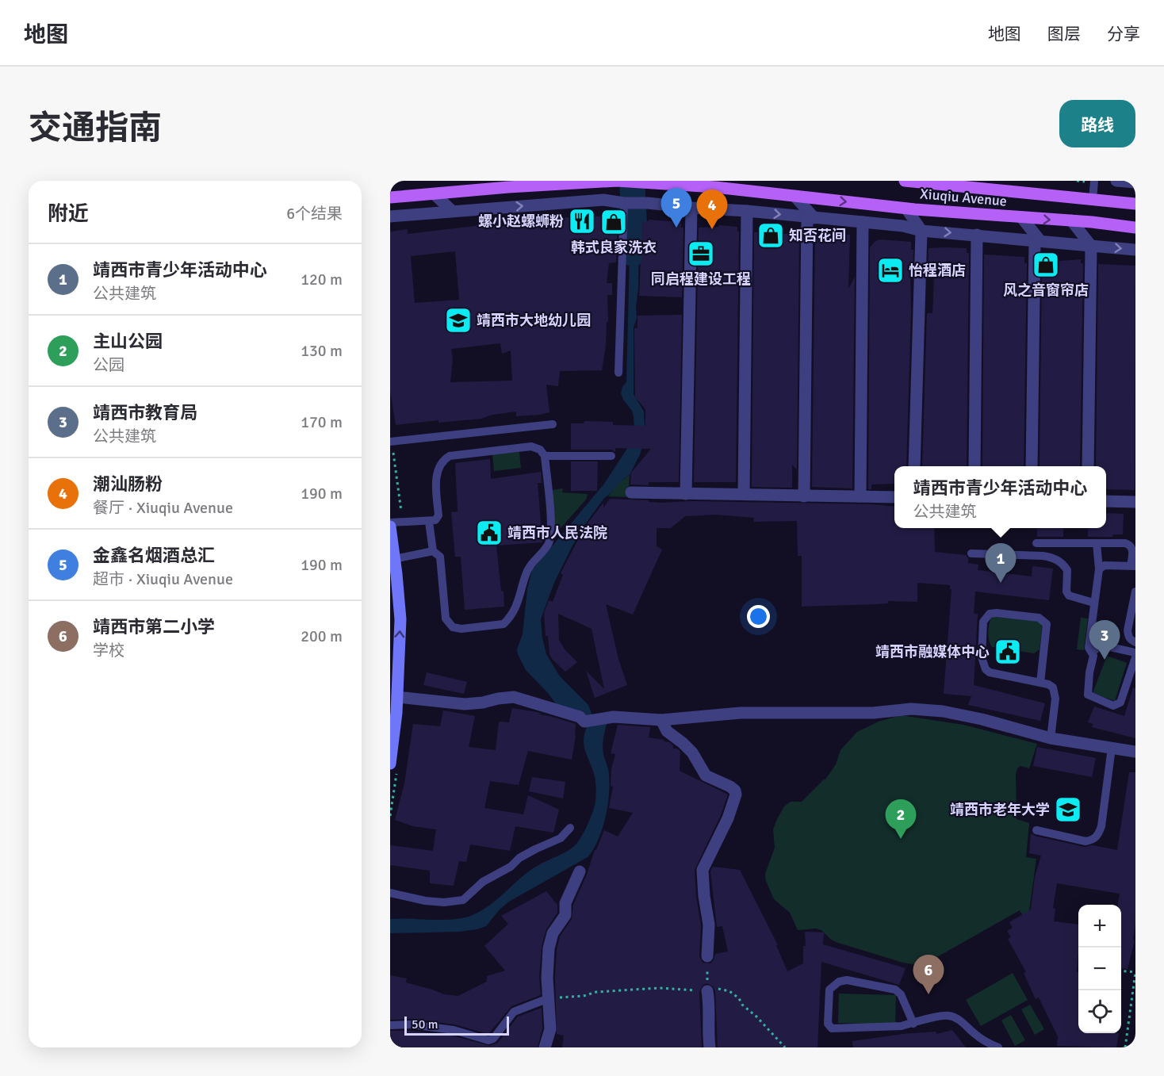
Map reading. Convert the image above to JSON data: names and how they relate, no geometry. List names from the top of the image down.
{
  "streets": {
    "main road": ["Xiuqiu Avenue"]
  },
  "places": {
    "restaurant": ["螺小赵螺蛳粉"],
    "shop": ["韩式良家洗衣", "知否花间", "风之音窗帘店"],
    "office": ["同启程建设工程"],
    "hotel": ["怡程酒店"],
    "school or university": ["靖西市大地幼儿园", "靖西市老年大学"],
    "public building": ["靖西市人民法院", "靖西市融媒体中心"]
  },
  "scale_bar": "50 m",
  "page": {
    "header": "地图",
    "nav": ["地图", "图层", "分享"],
    "title": "交通指南",
    "buttons": "路线",
    "heading": ["附近", "6个结果"],
    "pins": [
      "5",
      "4",
      "1",
      "3",
      "2",
      "6"
    ],
    "list": [
      {
        "mark": "1",
        "name": "靖西市青少年活动中心",
        "note": "公共建筑",
        "value": "120 m"
      },
      {
        "mark": "2",
        "name": "主山公园",
        "note": "公园",
        "value": "130 m"
      },
      {
        "mark": "3",
        "name": "靖西市教育局",
        "note": "公共建筑",
        "value": "170 m"
      },
      {
        "mark": "4",
        "name": "潮汕肠粉",
        "note": "餐厅 · Xiuqiu Avenue",
        "value": "190 m"
      },
      {
        "mark": "5",
        "name": "金鑫名烟酒总汇",
        "note": "超市 · Xiuqiu Avenue",
        "value": "190 m"
      },
      {
        "mark": "6",
        "name": "靖西市第二小学",
        "note": "学校",
        "value": "200 m"
      }
    ],
    "popup": ["靖西市青少年活动中心", "公共建筑"],
    "map_buttons": ["+", "−"],
    "scale": "50 m"
  }
}
